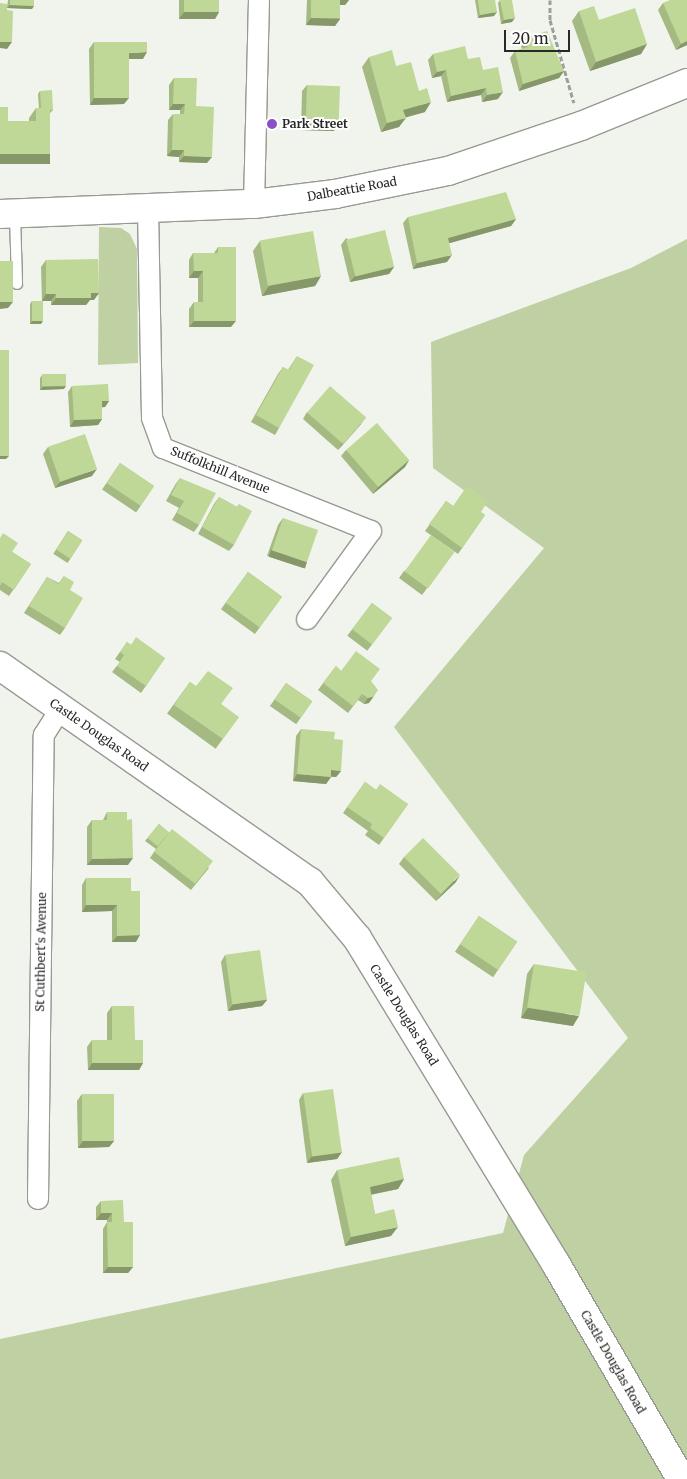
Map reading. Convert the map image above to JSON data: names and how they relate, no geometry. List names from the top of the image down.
{
  "streets": {
    "main road": ["Dalbeattie Road", "Castle Douglas Road"],
    "street": ["Suffolkhill Avenue", "St Cuthbert's Avenue"]
  },
  "crossings": [
    ["Dalbeattie Road", "Suffolkhill Avenue"],
    ["Castle Douglas Road", "St Cuthbert's Avenue"]
  ],
  "places": ["Park Street"],
  "scale_bar": "20 m"
}
